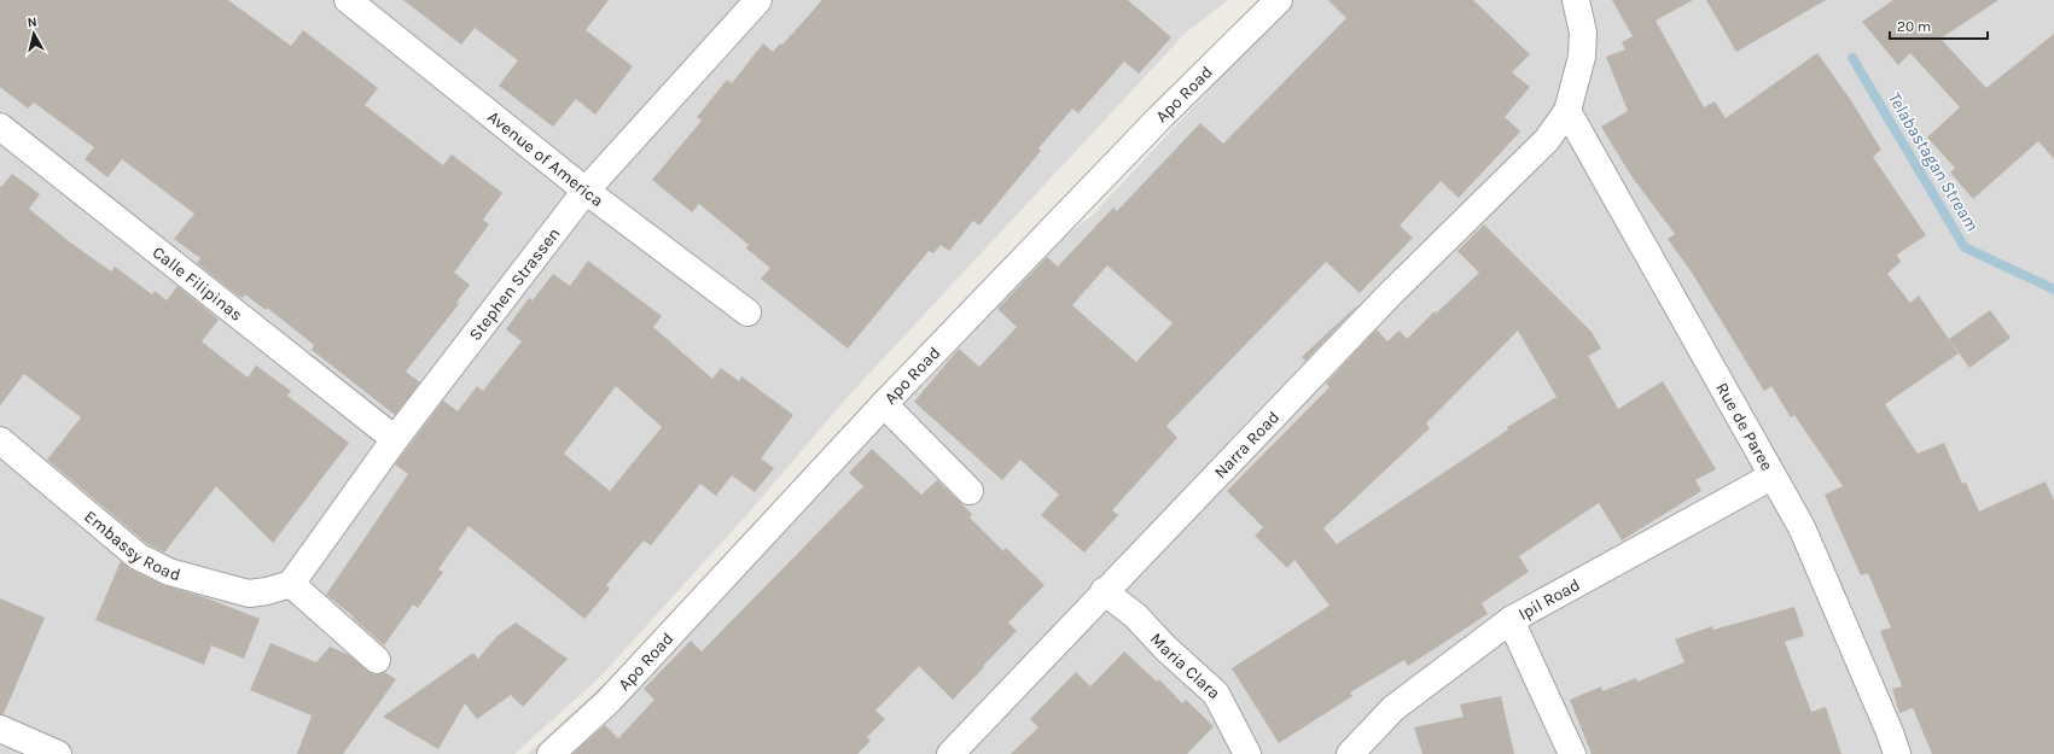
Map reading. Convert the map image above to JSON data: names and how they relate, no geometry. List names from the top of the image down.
{
  "streets": {
    "street": [
      "Apo Road",
      "Avenue of America",
      "Calle Filipinas",
      "Stephen Strassen",
      "Rue de Paree",
      "Narra Road",
      "Embassy Road",
      "Ipil Road",
      "Maria Clara"
    ]
  },
  "crossings": [
    ["Avenue of America", "Stephen Strassen"],
    ["Calle Filipinas", "Stephen Strassen"],
    ["Stephen Strassen", "Embassy Road"],
    ["Rue de Paree", "Narra Road"],
    ["Rue de Paree", "Ipil Road"],
    ["Narra Road", "Maria Clara"]
  ],
  "water": ["Telabastagan Stream"],
  "scale_bar": "20 m",
  "north": "top"
}
